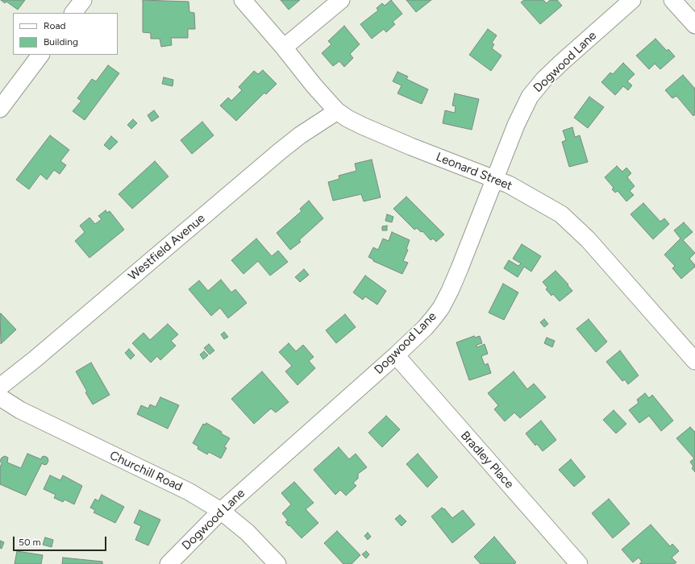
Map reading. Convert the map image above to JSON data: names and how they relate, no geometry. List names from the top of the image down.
{
  "streets": {
    "street": [
      "Dogwood Lane",
      "Leonard Street",
      "Westfield Avenue",
      "Bradley Place",
      "Churchill Road"
    ]
  },
  "crossings": [
    ["Dogwood Lane", "Leonard Street"],
    ["Dogwood Lane", "Bradley Place"],
    ["Dogwood Lane", "Churchill Road"],
    ["Leonard Street", "Westfield Avenue"]
  ],
  "legend": ["Road", "Building"],
  "scale_bar": "50 m"
}
